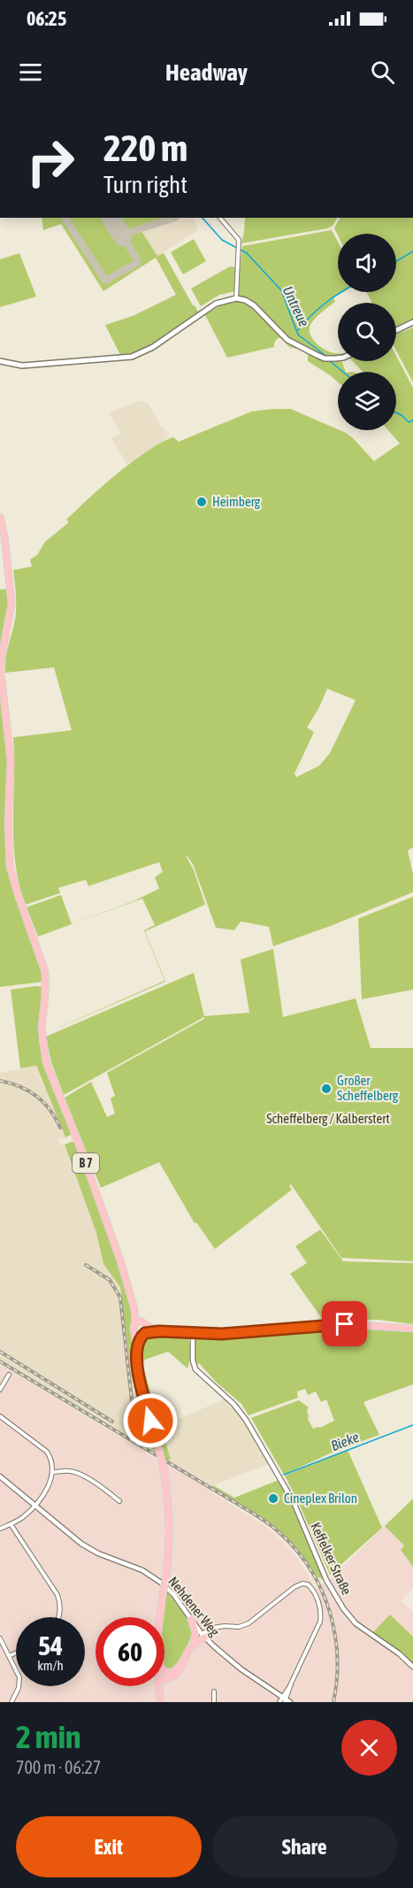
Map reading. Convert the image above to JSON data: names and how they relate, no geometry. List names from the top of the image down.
{
  "streets": {
    "main road": ["B 7"],
    "street": ["Keffelker Straße", "Nehdener Weg"]
  },
  "crossings": [
    ["B 7", "Nehdener Weg"]
  ],
  "water": ["Untreue", "Bieke"],
  "parks": ["Scheffelberg / Kalberstert"],
  "places": ["Heimberg", "Großer Scheffelberg", "Cineplex Brilon"],
  "page": {
    "status": "06:25",
    "header": "Headway",
    "turn": ["220 m", "Turn right"],
    "speed": "54 km/h",
    "limit": "60",
    "heading": ["2 min", "700 m · 06:27"],
    "buttons": ["Exit", "Share"]
  }
}
